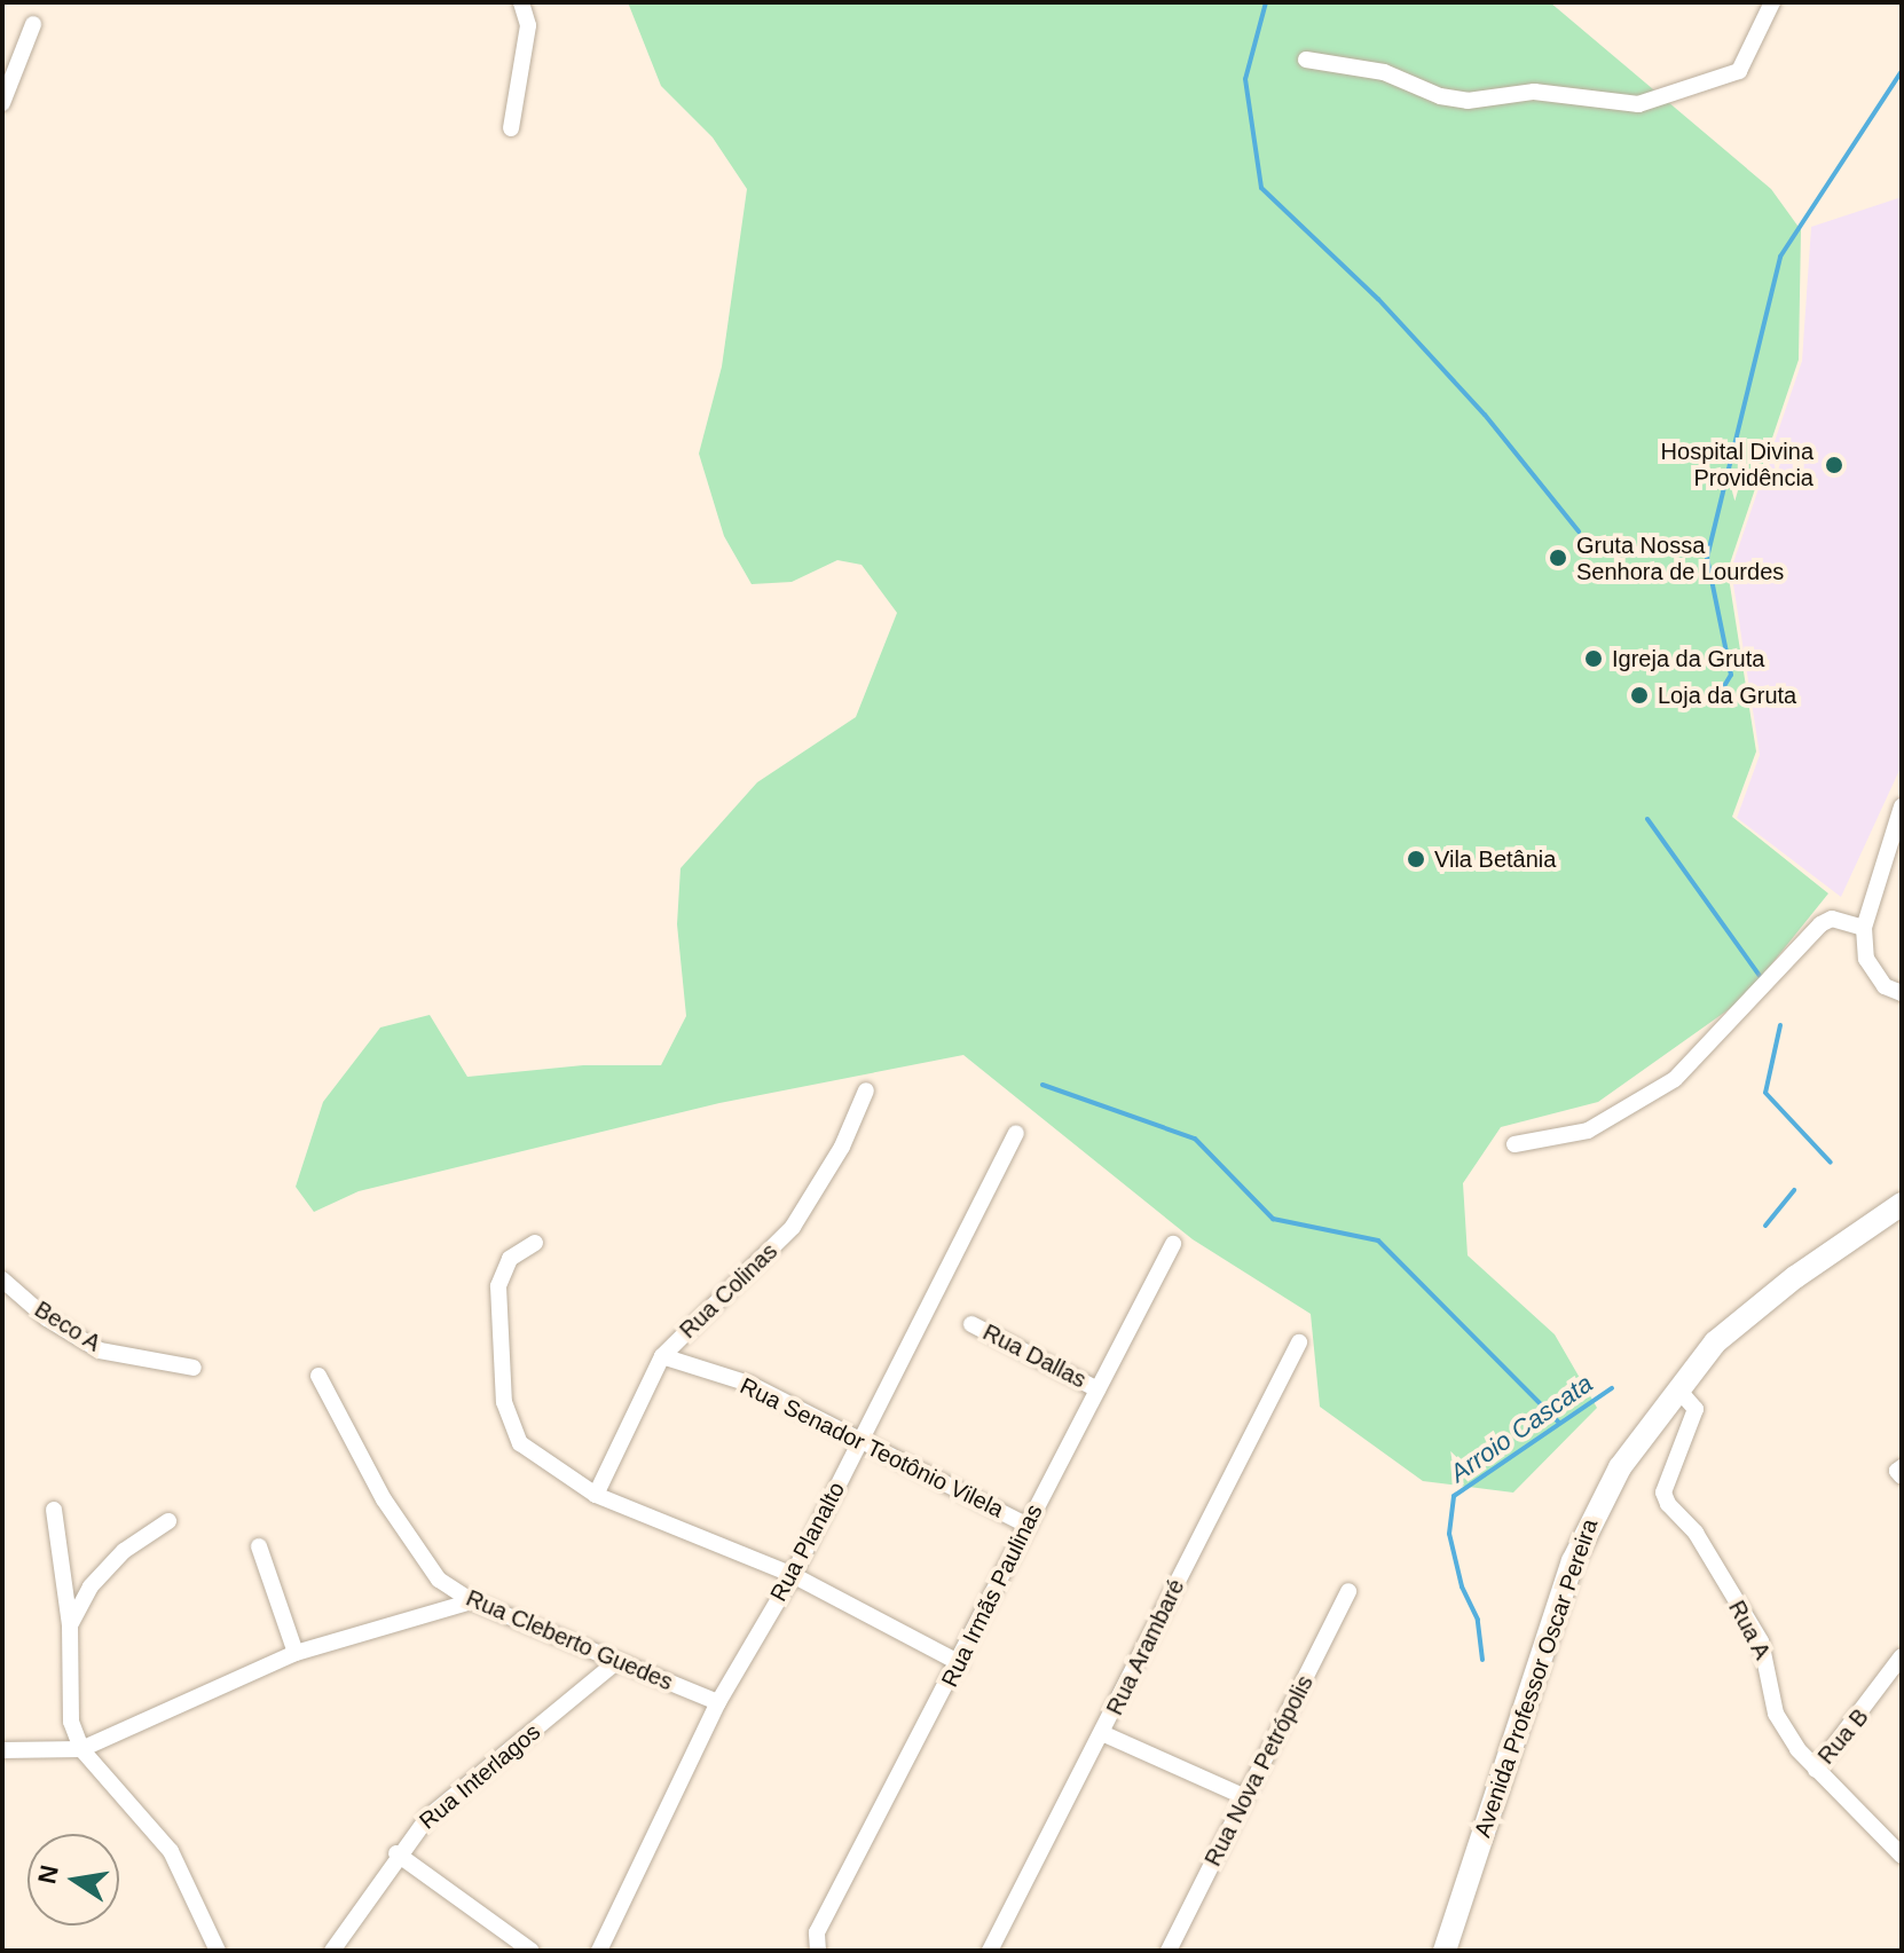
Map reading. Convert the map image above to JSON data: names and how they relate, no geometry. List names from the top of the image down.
{
  "streets": {
    "main road": ["Avenida Professor Oscar Pereira"],
    "street": [
      "Rua Colinas",
      "Beco A",
      "Rua Dallas",
      "Rua Senador Teotônio Vilela",
      "Rua Planalto",
      "Rua Irmãs Paulinas",
      "Rua A",
      "Rua Cleberto Guedes",
      "Rua Arambaré",
      "Rua B",
      "Rua Nova Petrópolis",
      "Rua Interlagos"
    ]
  },
  "crossings": [
    ["Rua Colinas", "Rua Senador Teotônio Vilela"],
    ["Rua Dallas", "Rua Irmãs Paulinas"],
    ["Rua Senador Teotônio Vilela", "Rua Planalto"],
    ["Rua Senador Teotônio Vilela", "Rua Irmãs Paulinas"],
    ["Rua Planalto", "Rua Cleberto Guedes"],
    ["Rua A", "Avenida Professor Oscar Pereira"],
    ["Rua A", "Rua B"],
    ["Rua Cleberto Guedes", "Rua Interlagos"]
  ],
  "water": ["Arroio Cascata"],
  "places": [
    "Hospital Divina Providência",
    "Gruta Nossa Senhora de Lourdes",
    "Igreja da Gruta",
    "Loja da Gruta",
    "Vila Betânia"
  ],
  "north": "left"
}
